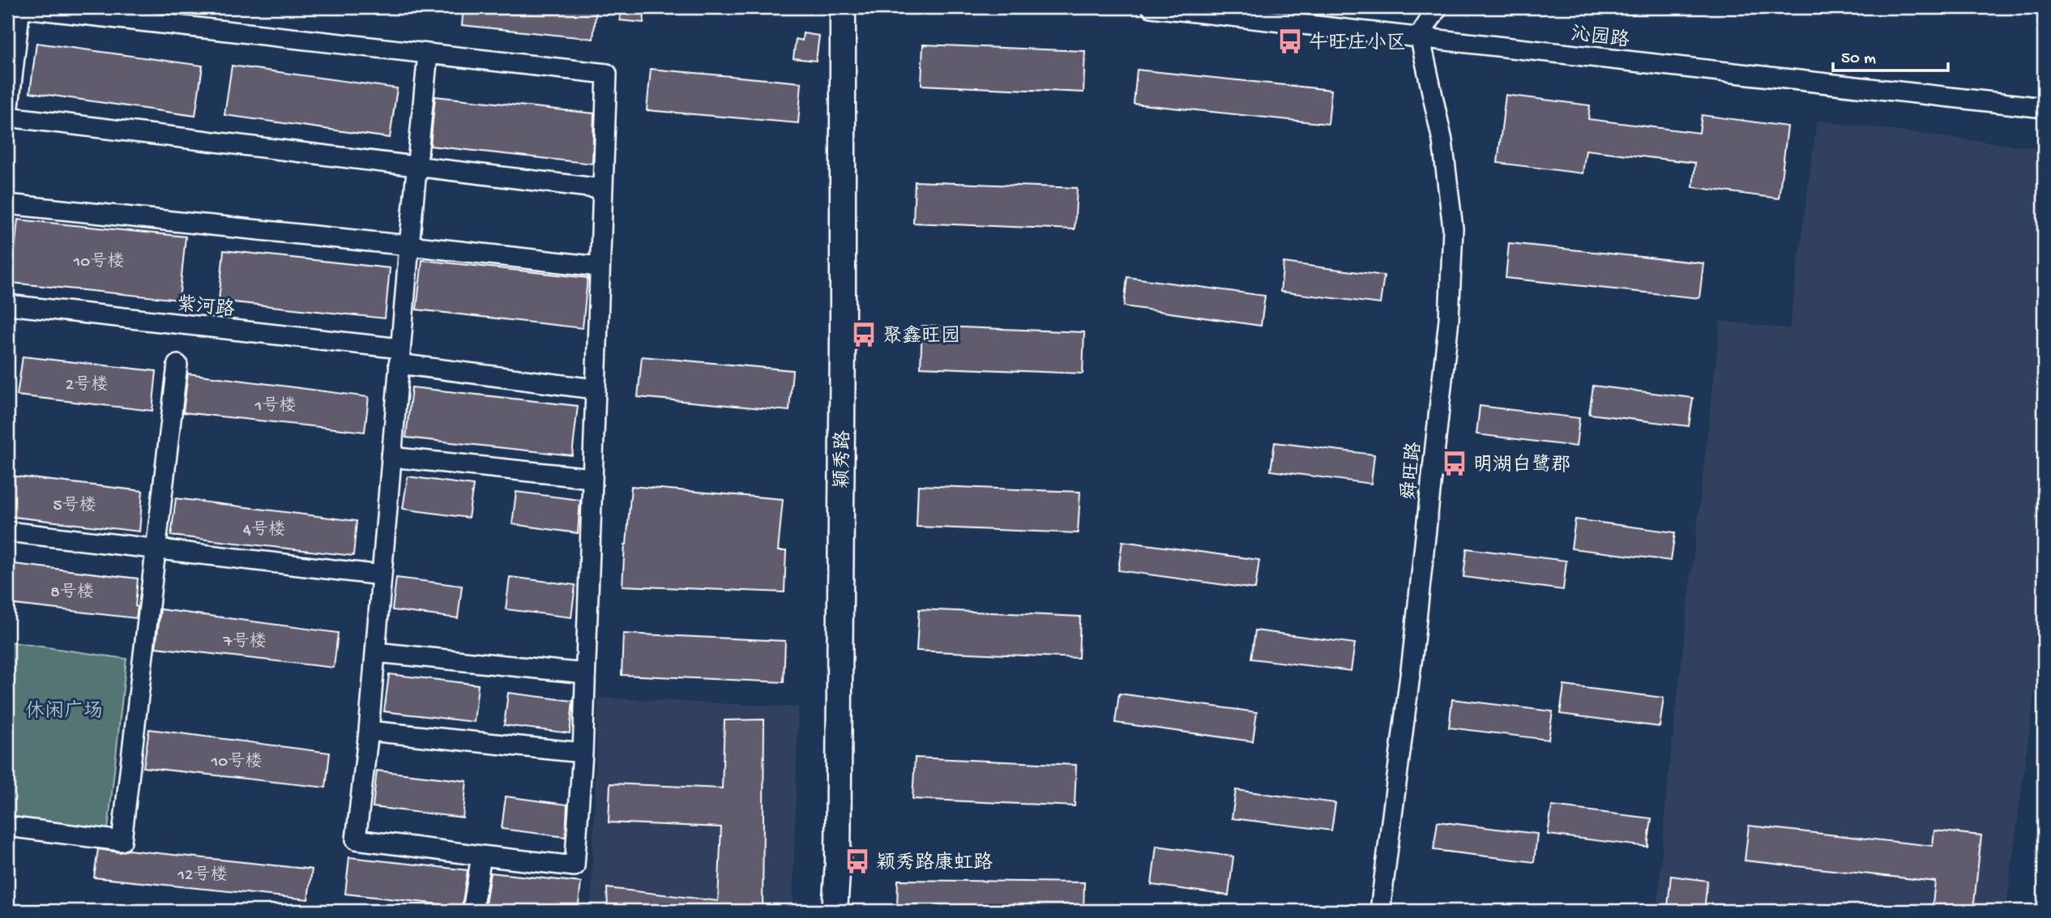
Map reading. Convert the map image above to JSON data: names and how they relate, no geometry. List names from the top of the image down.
{
  "streets": {
    "main road": ["颖秀路"],
    "street": ["沁园路", "紫河路", "舜旺路"]
  },
  "crossings": [
    ["沁园路", "舜旺路"]
  ],
  "parks": ["休闲广场"],
  "places": {
    "bus stop": [
      "牛旺庄小区",
      "聚鑫旺园",
      "明湖白鹭郡",
      "颖秀路康虹路"
    ]
  },
  "house_numbers": [
    "10号楼",
    "2号楼",
    "1号楼",
    "5号楼",
    "4号楼",
    "8号楼",
    "7号楼",
    "10号楼",
    "12号楼"
  ],
  "scale_bar": "50 m"
}
